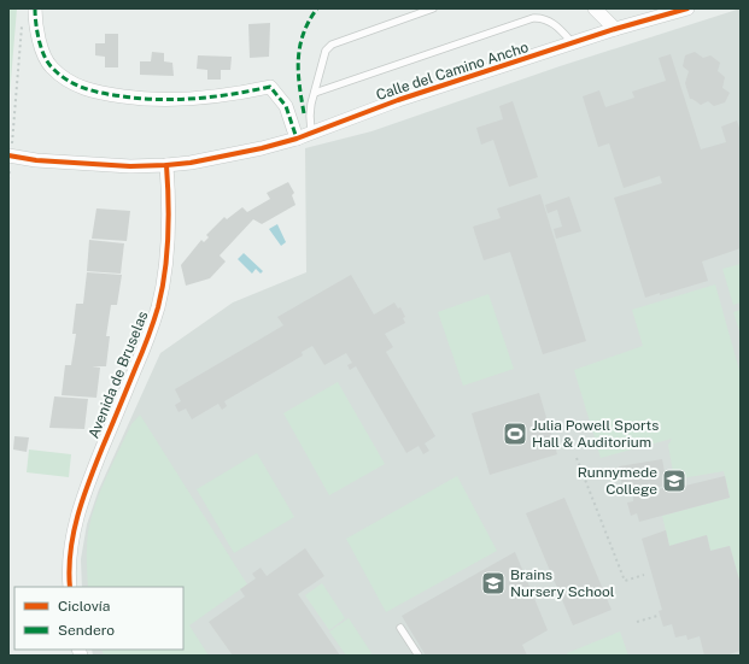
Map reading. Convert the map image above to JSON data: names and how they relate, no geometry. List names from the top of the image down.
{
  "streets": {
    "street": ["Calle del Camino Ancho", "Avenida de Bruselas"]
  },
  "crossings": [
    ["Calle del Camino Ancho", "Avenida de Bruselas"]
  ],
  "places": {
    "sports": ["Julia Powell Sports Hall & Auditorium"],
    "school or university": ["Runnymede College", "Brains Nursery School"]
  },
  "legend": ["Ciclovía", "Sendero"]
}
